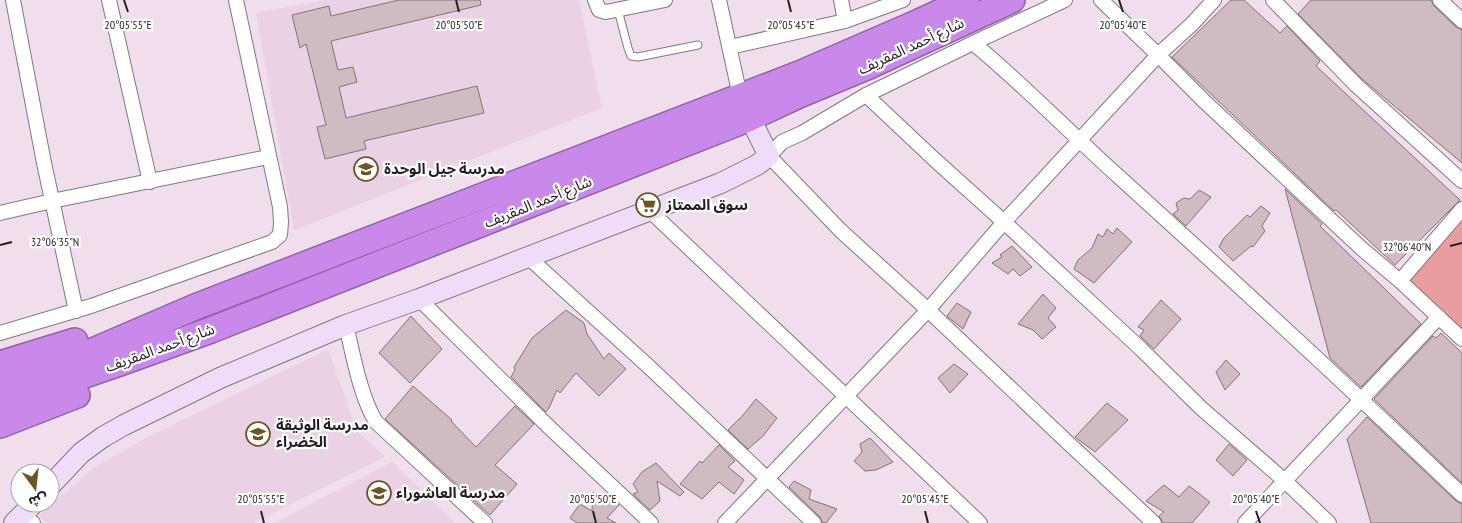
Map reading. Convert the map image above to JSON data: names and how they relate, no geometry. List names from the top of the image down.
{
  "streets": {
    "highway": ["شارع أحمد المقريف"]
  },
  "places": {
    "school or university": ["مدرسة جيل الوحدة", "مدرسة الوثيقة الخضراء", "مدرسة العاشوراء"],
    "supermarket": ["سوق الممتاز"]
  },
  "north": "bottom",
  "coordinates": [
    "20°05'55\"E",
    "20°05'50\"E",
    "20°05'45\"E",
    "20°05'40\"E",
    "32°06'35\"N",
    "32°06'40\"N"
  ]
}
